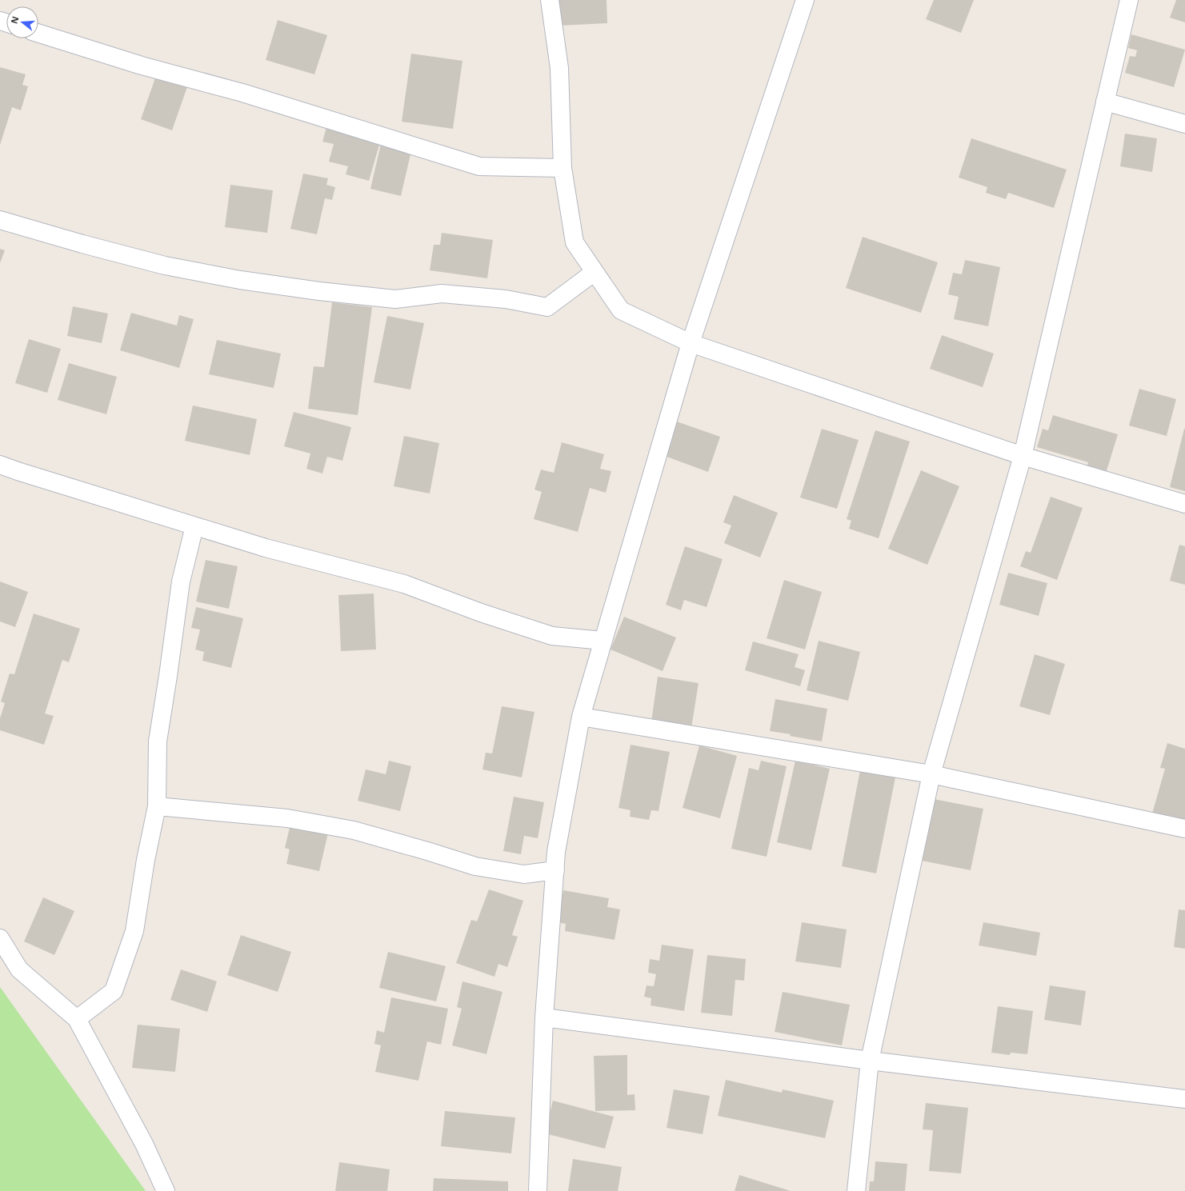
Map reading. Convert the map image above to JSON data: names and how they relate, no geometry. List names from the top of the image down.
{
  "north": "left"
}
